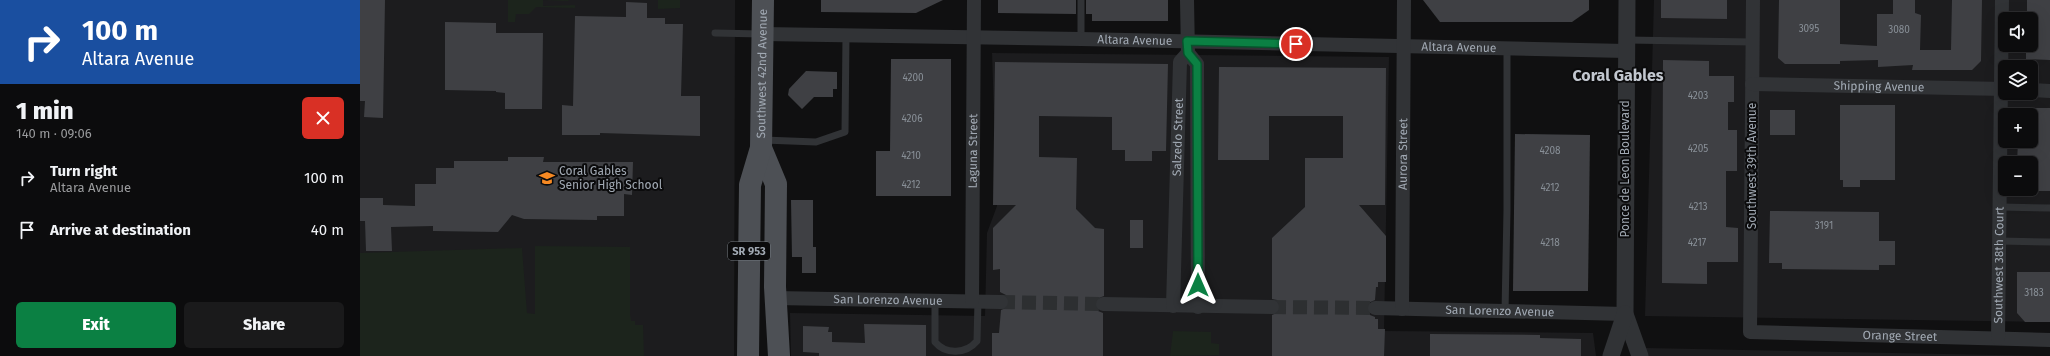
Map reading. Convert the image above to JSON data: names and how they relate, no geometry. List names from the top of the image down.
{
  "streets": {
    "main road": ["Southwest 42nd Avenue", "SR 953"],
    "street": [
      "Altara Avenue",
      "Shipping Avenue",
      "Salzedo Street",
      "Laguna Street",
      "Aurora Street",
      "Southwest 39th Avenue",
      "Ponce de Leon Boulevard",
      "Southwest 38th Court",
      "San Lorenzo Avenue",
      "Orange Street"
    ]
  },
  "crossings": [
    ["Altara Avenue", "Southwest 42nd Avenue"],
    ["Altara Avenue", "Salzedo Street"],
    ["Altara Avenue", "Laguna Street"],
    ["Altara Avenue", "Aurora Street"],
    ["Altara Avenue", "Ponce de Leon Boulevard"],
    ["Southwest 42nd Avenue", "San Lorenzo Avenue"],
    ["Shipping Avenue", "Southwest 39th Avenue"],
    ["Laguna Street", "San Lorenzo Avenue"],
    ["Aurora Street", "San Lorenzo Avenue"],
    ["Southwest 39th Avenue", "Orange Street"],
    ["Ponce de Leon Boulevard", "San Lorenzo Avenue"],
    ["Southwest 38th Court", "Orange Street"]
  ],
  "districts": ["Coral Gables"],
  "places": {
    "school or university": ["Coral Gables Senior High School"]
  },
  "house_numbers": [
    "3095",
    "3080",
    "4200",
    "4203",
    "4206",
    "4205",
    "4208",
    "4210",
    "4212",
    "4212",
    "4213",
    "3191",
    "4218",
    "4217",
    "3183"
  ],
  "page": {
    "turn": ["100 m", "Altara Avenue"],
    "map_buttons": ["+", "−"],
    "heading": ["1 min", "140 m · 09:06"],
    "list": [
      {
        "name": "Turn right",
        "note": "Altara Avenue",
        "value": "100 m"
      },
      {
        "name": "Arrive at destination",
        "value": "40 m"
      }
    ],
    "buttons": ["Exit", "Share"]
  }
}
